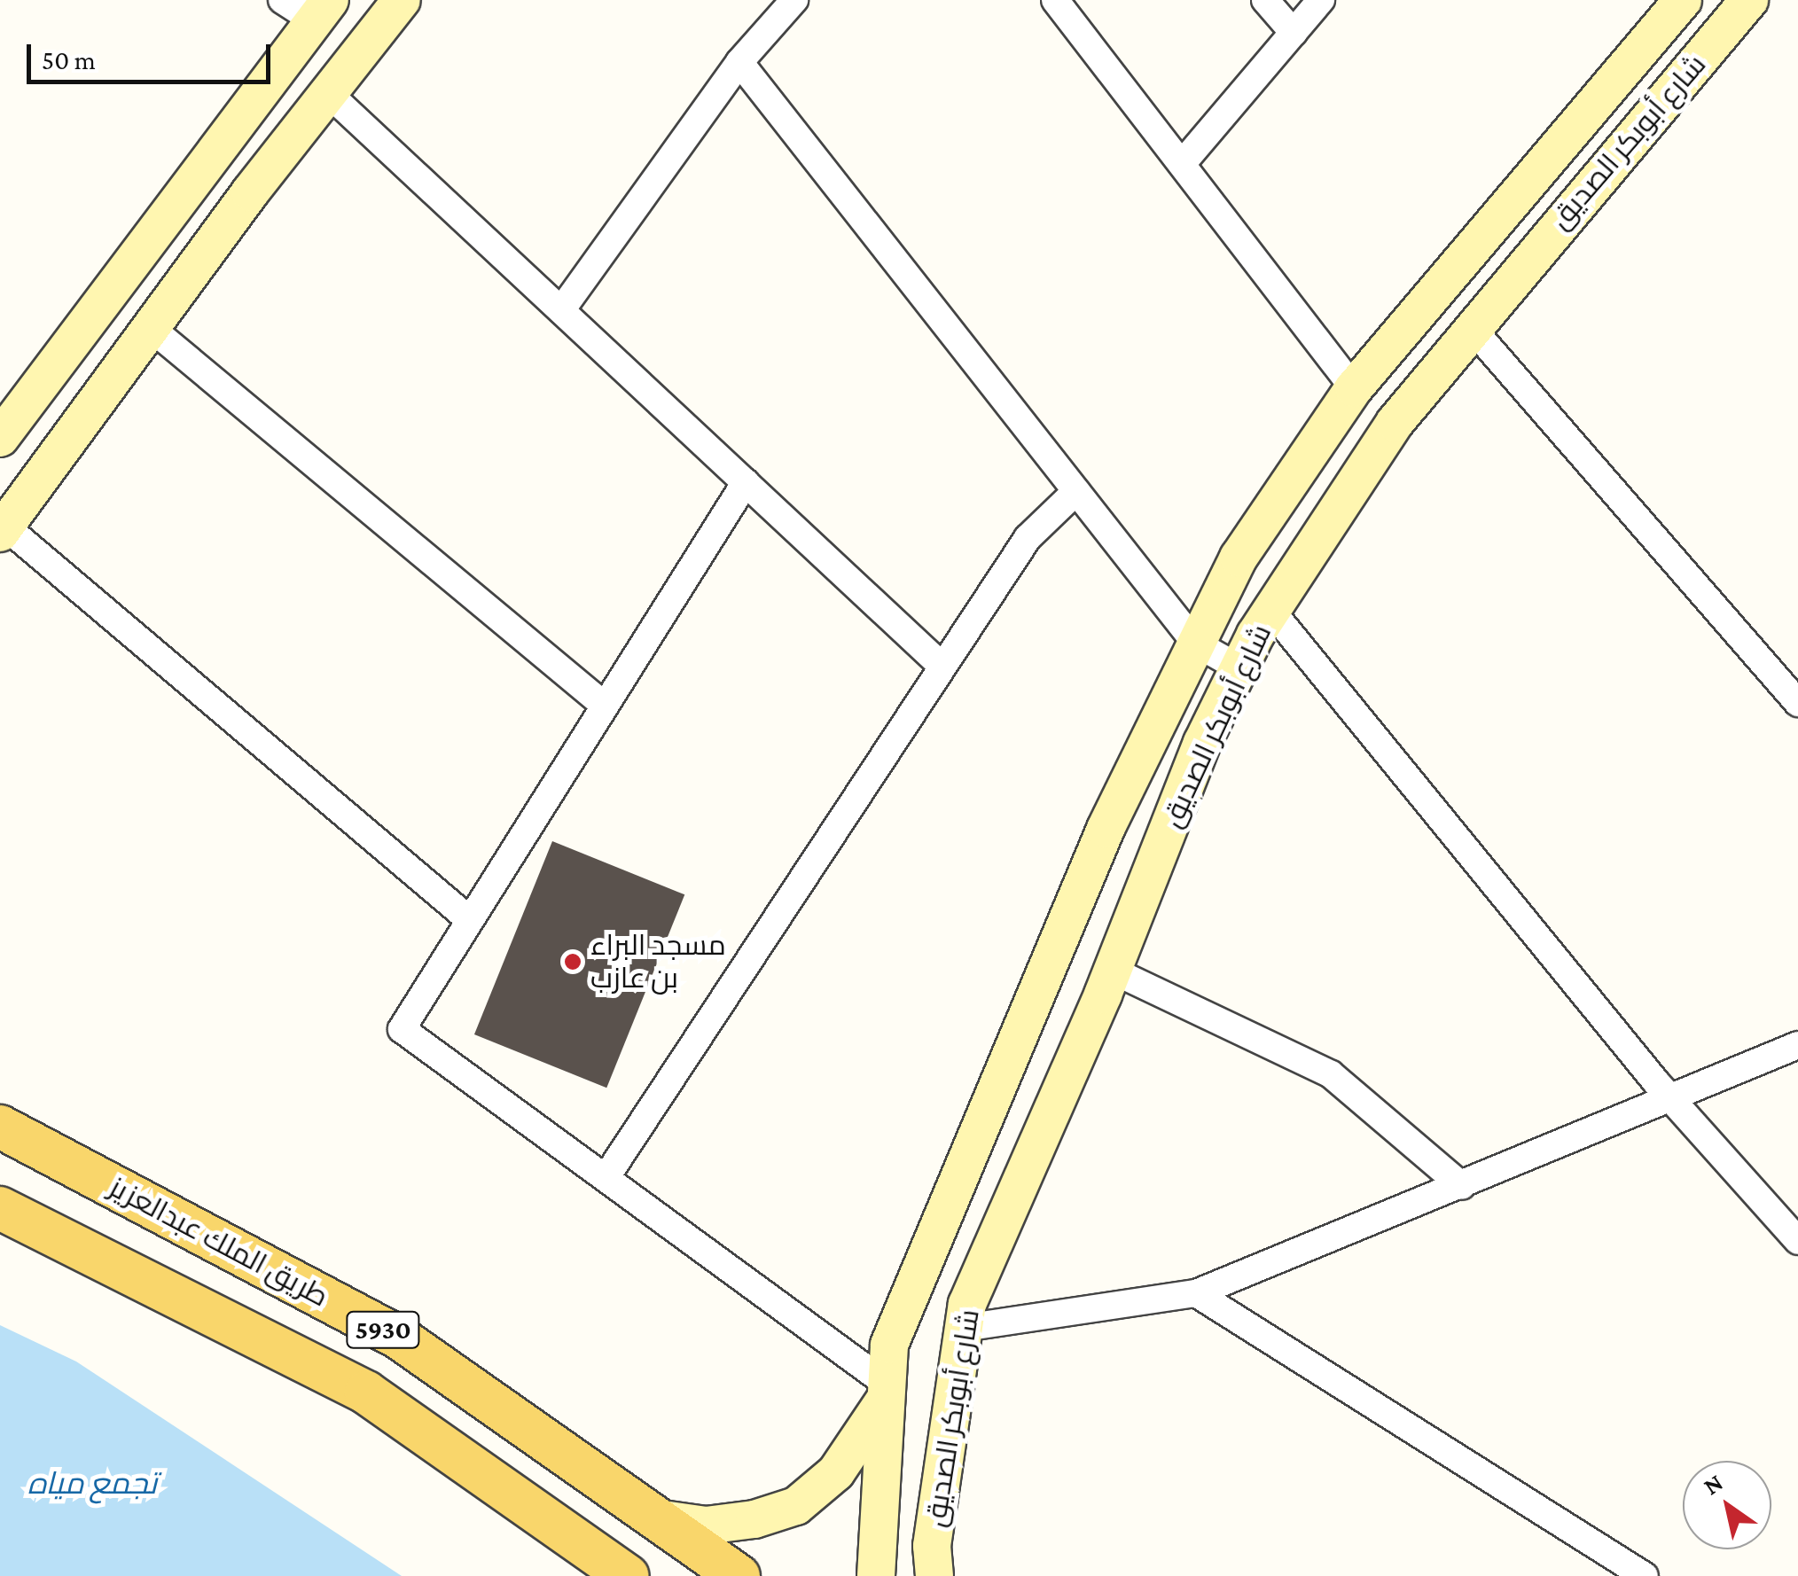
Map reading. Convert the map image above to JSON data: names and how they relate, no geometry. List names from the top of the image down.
{
  "streets": {
    "main road": ["طريق الملك عبدالعزيز", "5930"],
    "street": ["شارع أبوبكر الصديق"]
  },
  "water": ["تجمع مياه"],
  "places": ["مسجد البراء بن عازب"],
  "scale_bar": "50 m",
  "north": "top left"
}
